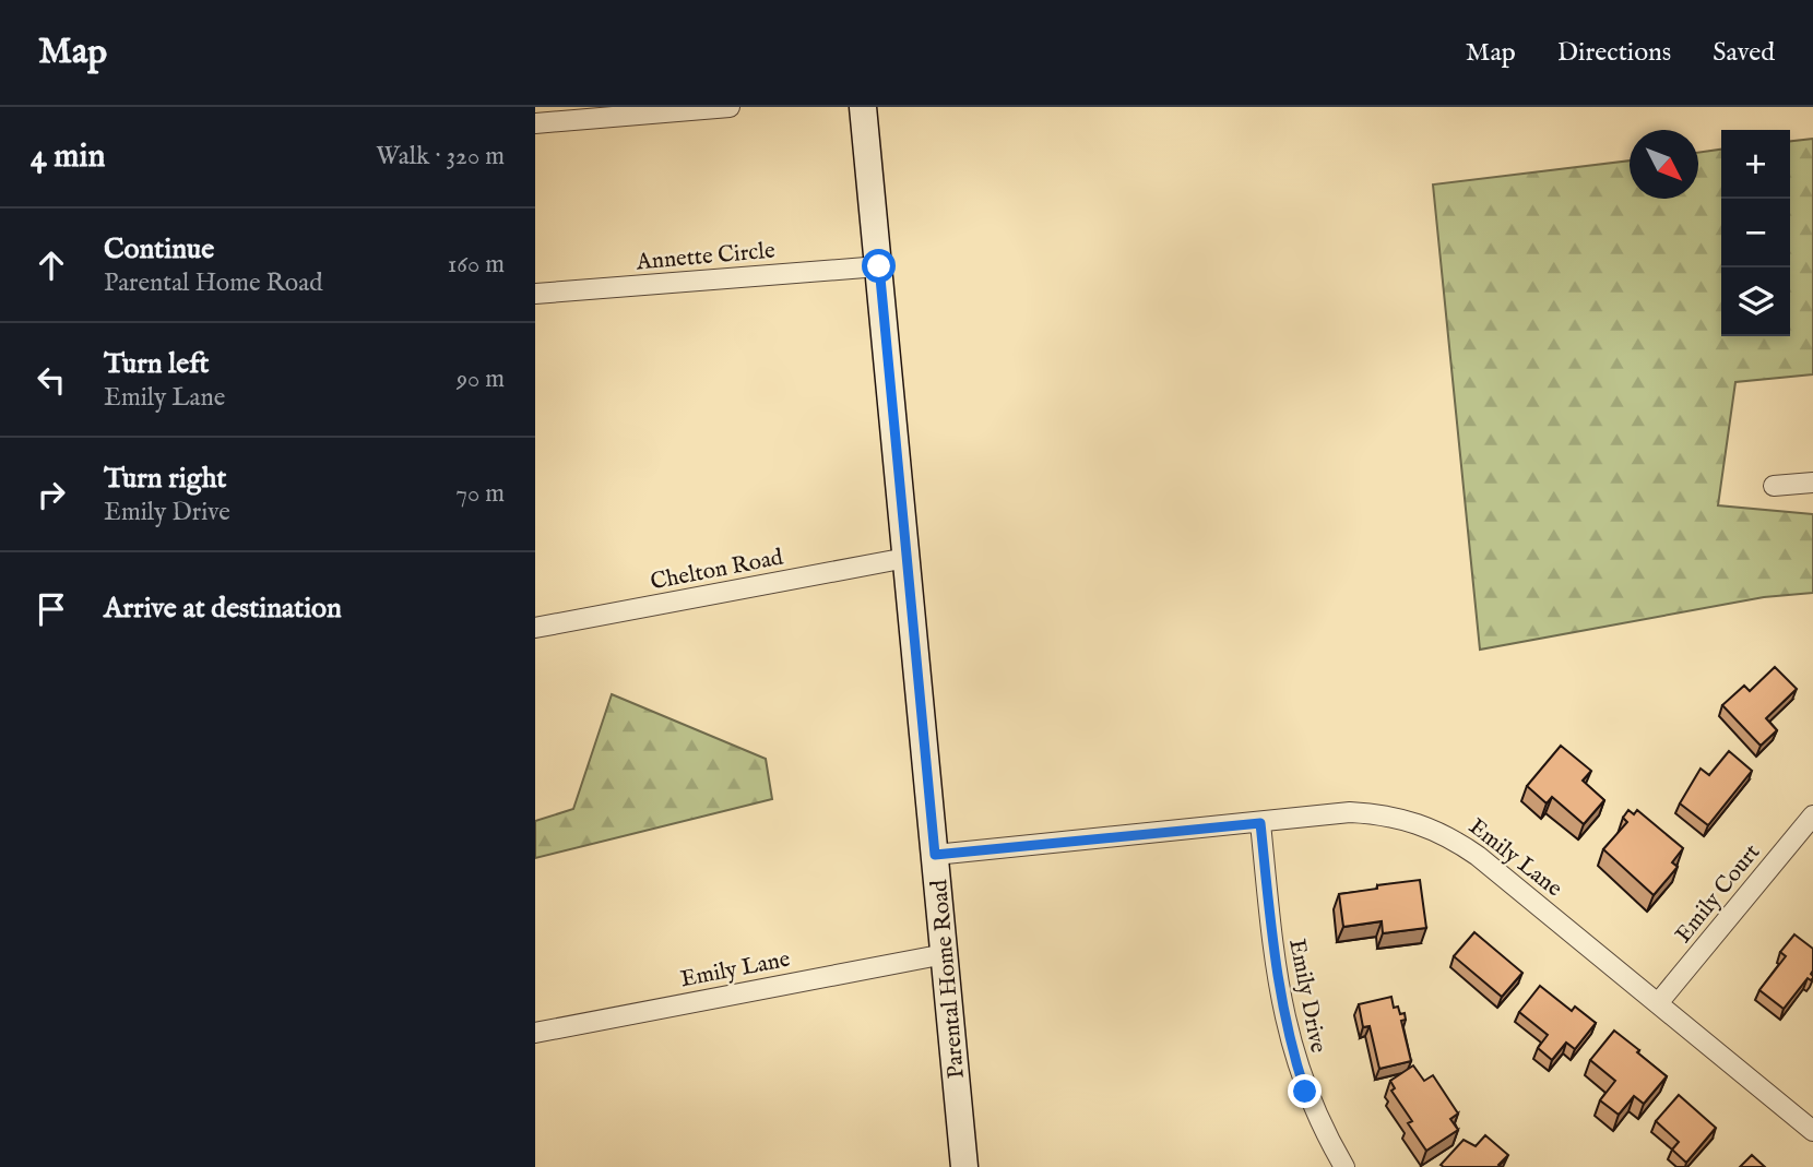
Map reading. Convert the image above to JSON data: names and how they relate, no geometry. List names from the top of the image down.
{
  "streets": {
    "street": [
      "Annette Circle",
      "Chelton Road",
      "Emily Lane",
      "Emily Court",
      "Parental Home Road",
      "Emily Drive"
    ]
  },
  "crossings": [
    ["Annette Circle", "Parental Home Road"],
    ["Chelton Road", "Parental Home Road"],
    ["Emily Lane", "Emily Court"],
    ["Emily Lane", "Parental Home Road"],
    ["Emily Lane", "Emily Drive"]
  ],
  "north": "bottom right",
  "page": {
    "header": "Map",
    "nav": ["Map", "Directions", "Saved"],
    "heading": ["4 min", "Walk · 320 m"],
    "map_buttons": ["+", "−"],
    "list": [
      ["Continue", "Parental Home Road", "160 m"],
      ["Turn left", "Emily Lane", "90 m"],
      ["Turn right", "Emily Drive", "70 m"],
      "Arrive at destination"
    ]
  }
}
